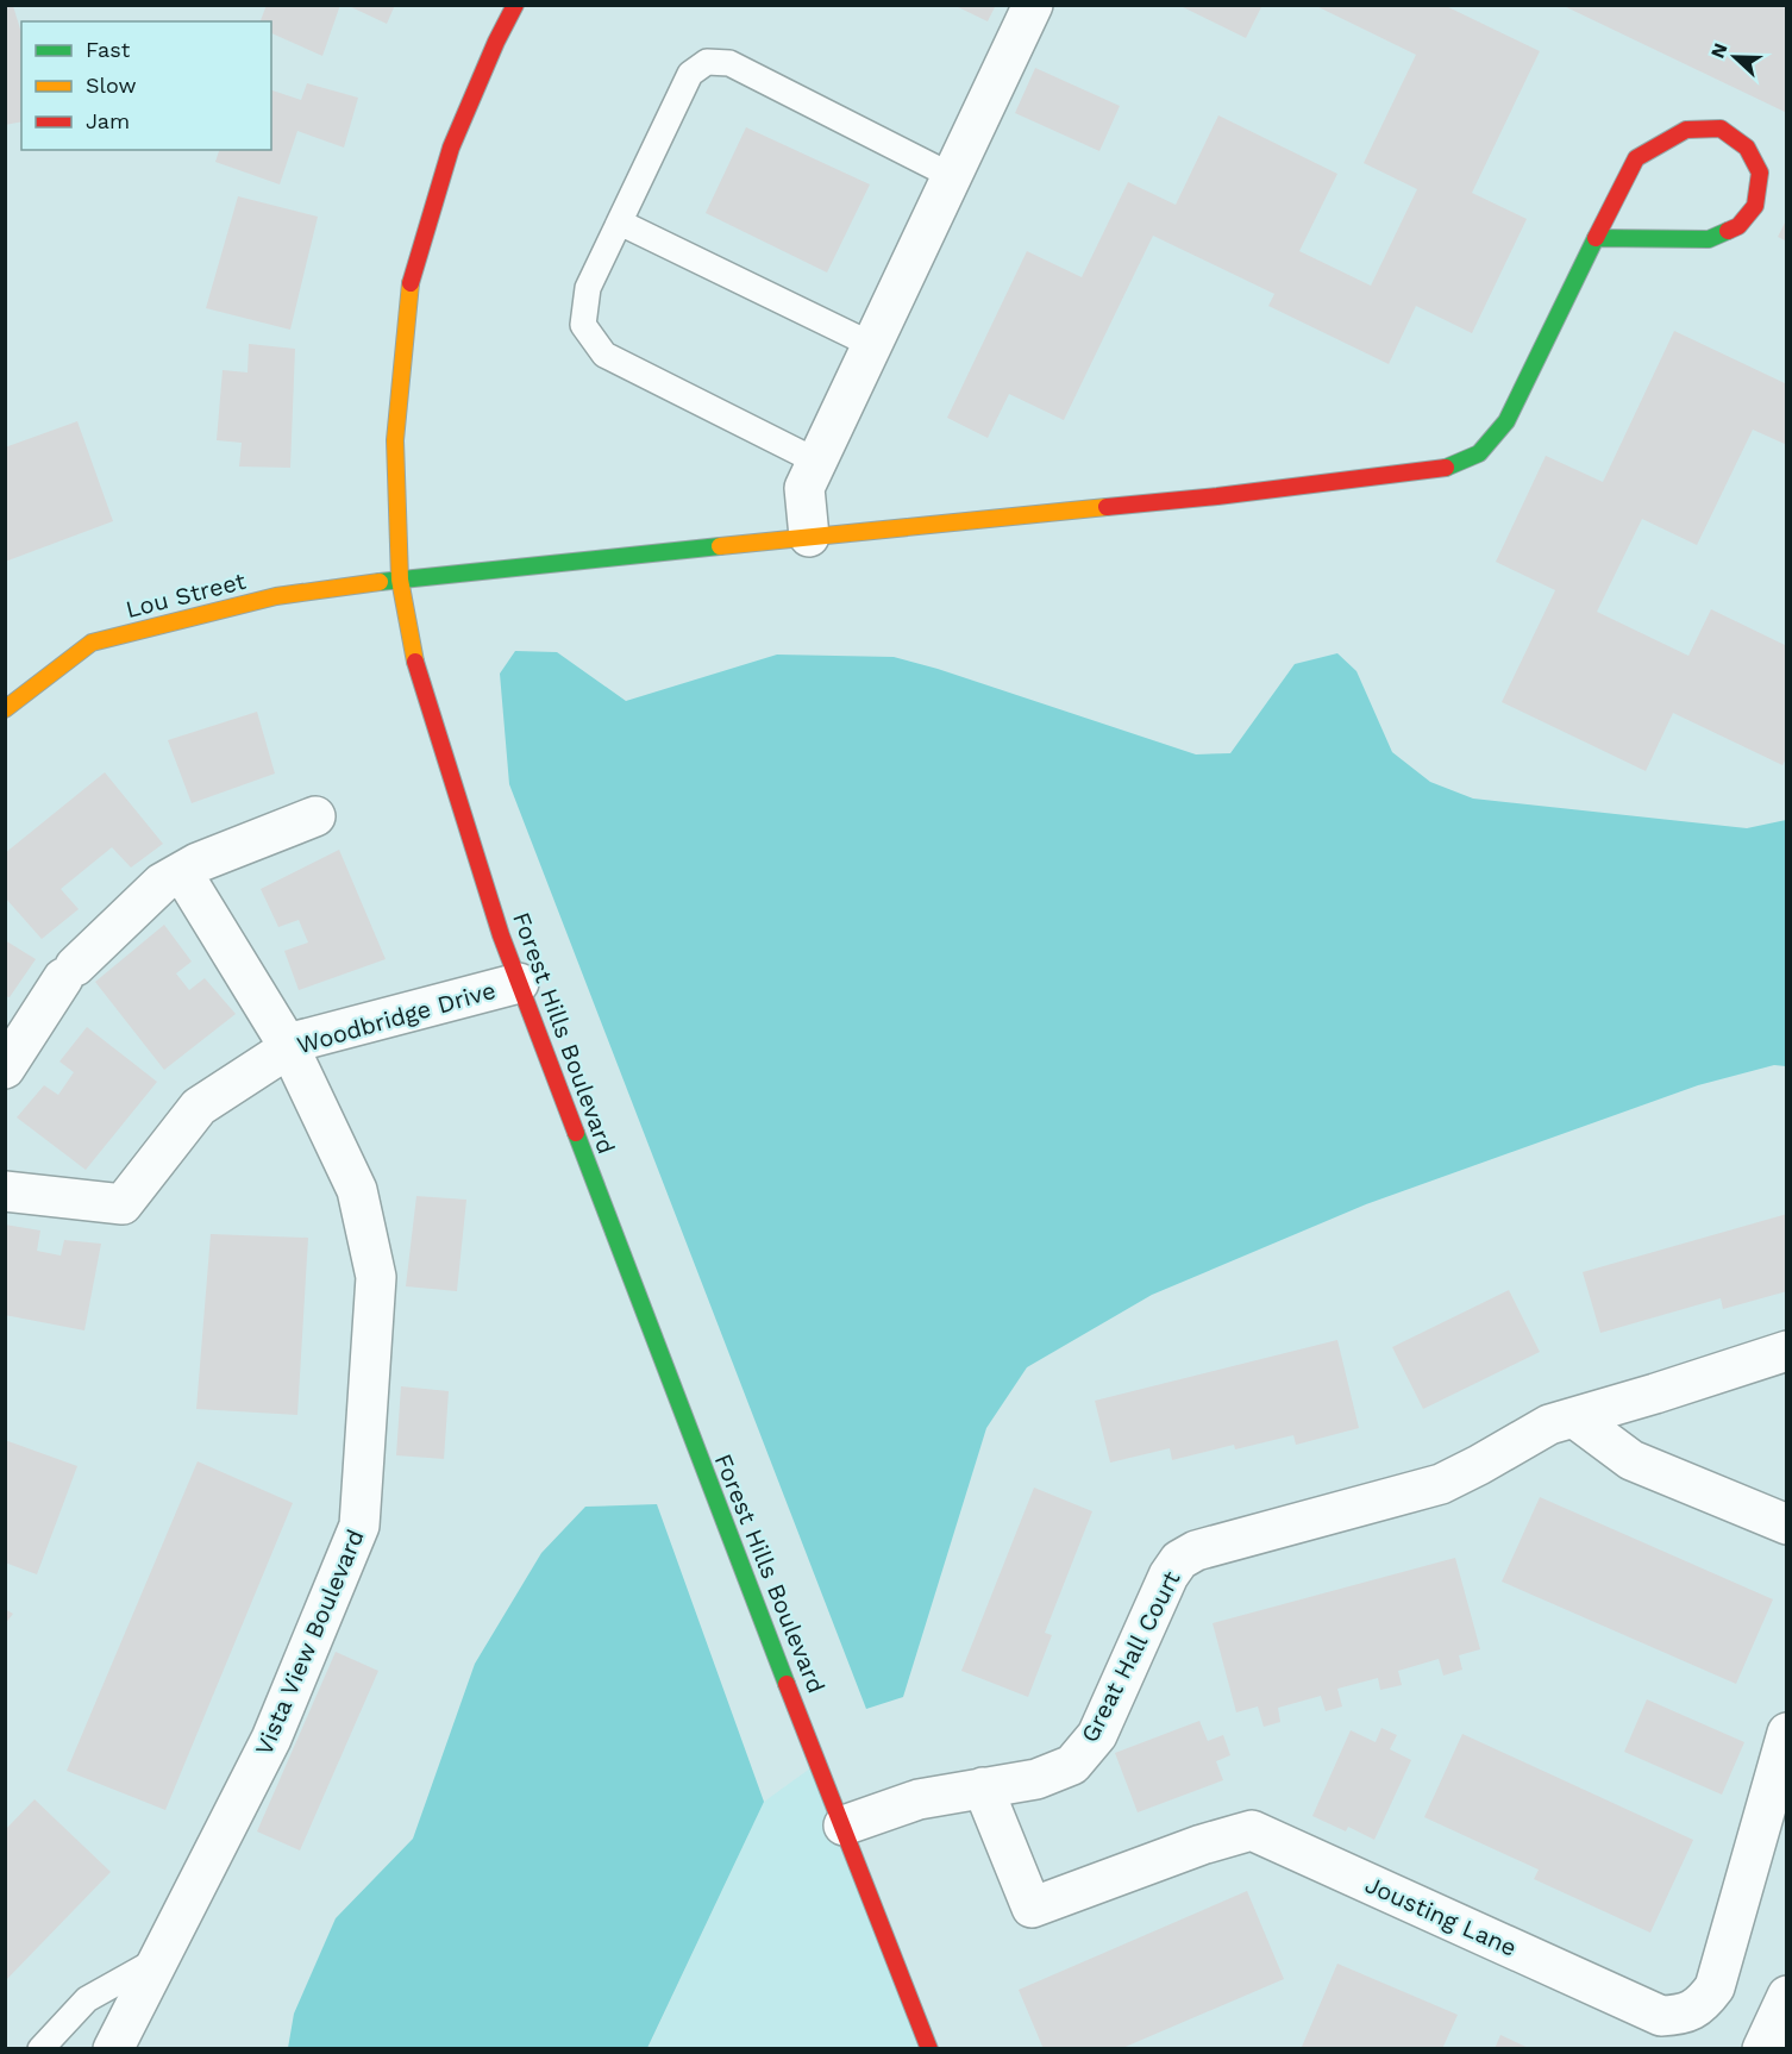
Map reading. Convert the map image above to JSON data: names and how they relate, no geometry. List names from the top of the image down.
{
  "streets": {
    "street": [
      "Lou Street",
      "Woodbridge Drive",
      "Forest Hills Boulevard",
      "Vista View Boulevard",
      "Great Hall Court",
      "Jousting Lane"
    ]
  },
  "crossings": [
    ["Lou Street", "Forest Hills Boulevard"],
    ["Woodbridge Drive", "Forest Hills Boulevard"],
    ["Woodbridge Drive", "Vista View Boulevard"],
    ["Forest Hills Boulevard", "Great Hall Court"],
    ["Great Hall Court", "Jousting Lane"]
  ],
  "legend": ["Fast", "Slow", "Jam"],
  "north": "left"
}
